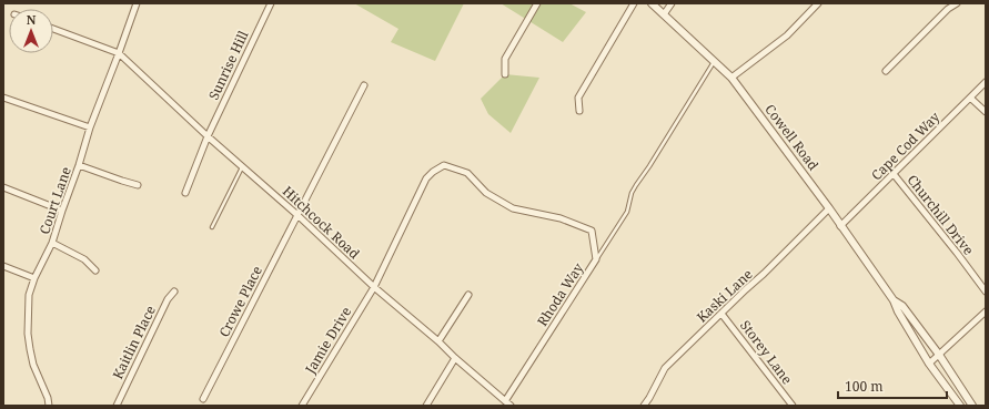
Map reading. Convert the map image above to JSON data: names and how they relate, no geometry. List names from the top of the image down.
{
  "streets": {
    "street": [
      "Sunrise Hill",
      "Cowell Road",
      "Cape Cod Way",
      "Court Lane",
      "Churchill Drive",
      "Hitchcock Road",
      "Rhoda Way",
      "Kaski Lane",
      "Crowe Place",
      "Jamie Drive",
      "Kaitlin Place",
      "Storey Lane"
    ]
  },
  "crossings": [
    ["Sunrise Hill", "Hitchcock Road"],
    ["Cowell Road", "Cape Cod Way"],
    ["Cowell Road", "Kaski Lane"],
    ["Cape Cod Way", "Churchill Drive"],
    ["Court Lane", "Hitchcock Road"],
    ["Hitchcock Road", "Rhoda Way"],
    ["Hitchcock Road", "Crowe Place"],
    ["Hitchcock Road", "Jamie Drive"],
    ["Rhoda Way", "Jamie Drive"],
    ["Kaski Lane", "Storey Lane"]
  ],
  "scale_bar": "100 m",
  "north": "top"
}
